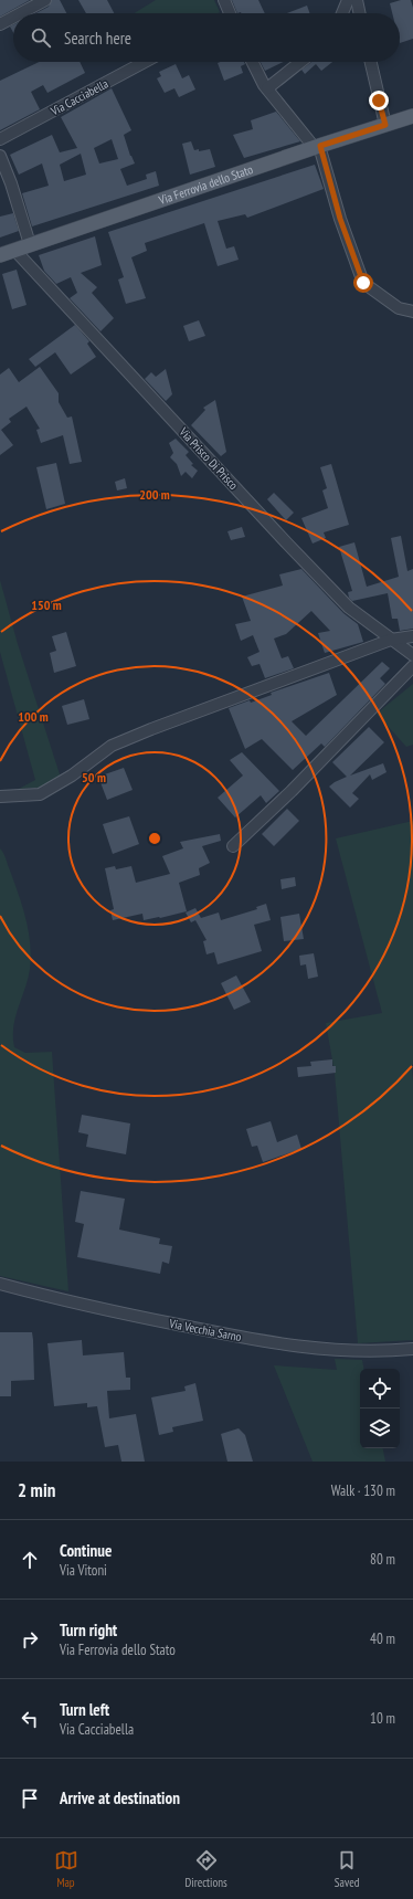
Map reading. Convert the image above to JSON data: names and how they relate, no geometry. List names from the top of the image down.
{
  "streets": {
    "main road": ["Via Ferrovia dello Stato"],
    "street": ["Via Cacciabella", "Via Prisco Di Prisco", "Via Vecchia Sarno"]
  },
  "crossings": [
    ["Via Ferrovia dello Stato", "Via Prisco Di Prisco"]
  ],
  "page": {
    "search": "Search here",
    "heading": ["2 min", "Walk · 130 m"],
    "list": [
      ["Continue", "Via Vitoni", "80 m"],
      ["Turn right", "Via Ferrovia dello Stato", "40 m"],
      ["Turn left", "Via Cacciabella", "10 m"],
      "Arrive at destination"
    ],
    "nav": ["Map", "Directions", "Saved"]
  },
  "rings": [
    "200 m",
    "150 m",
    "100 m",
    "50 m"
  ]
}
